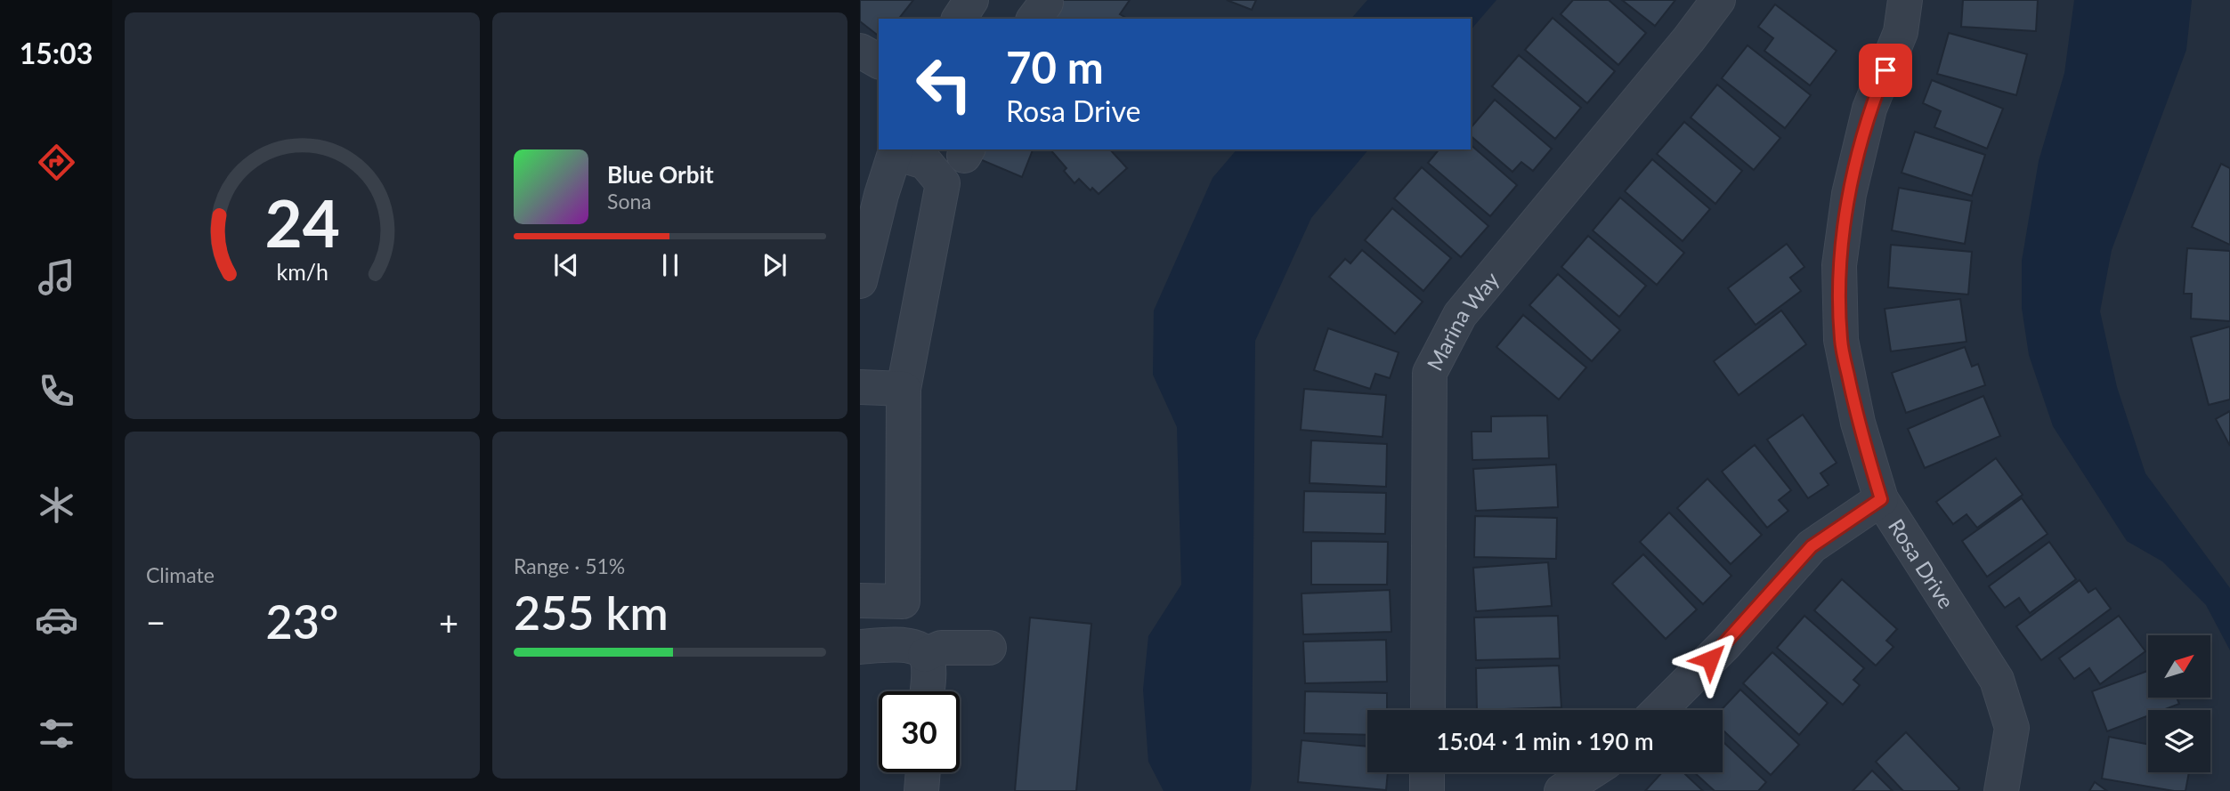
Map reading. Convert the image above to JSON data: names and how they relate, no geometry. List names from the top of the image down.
{
  "streets": {
    "street": ["Marina Way", "Rosa Drive"]
  },
  "north": "top right",
  "page": {
    "tabs": "15:03",
    "turn": ["70 m", "Rosa Drive"],
    "song": ["Blue Orbit", "Sona"],
    "tile": [
      "Climate",
      ["Range · 51%", "255 km"]
    ],
    "heat": ["−", "23°", "+"],
    "limit": "30",
    "trip": "15:04 · 1 min · 190 m",
    "gauge": ["24", "km/h"]
  }
}
